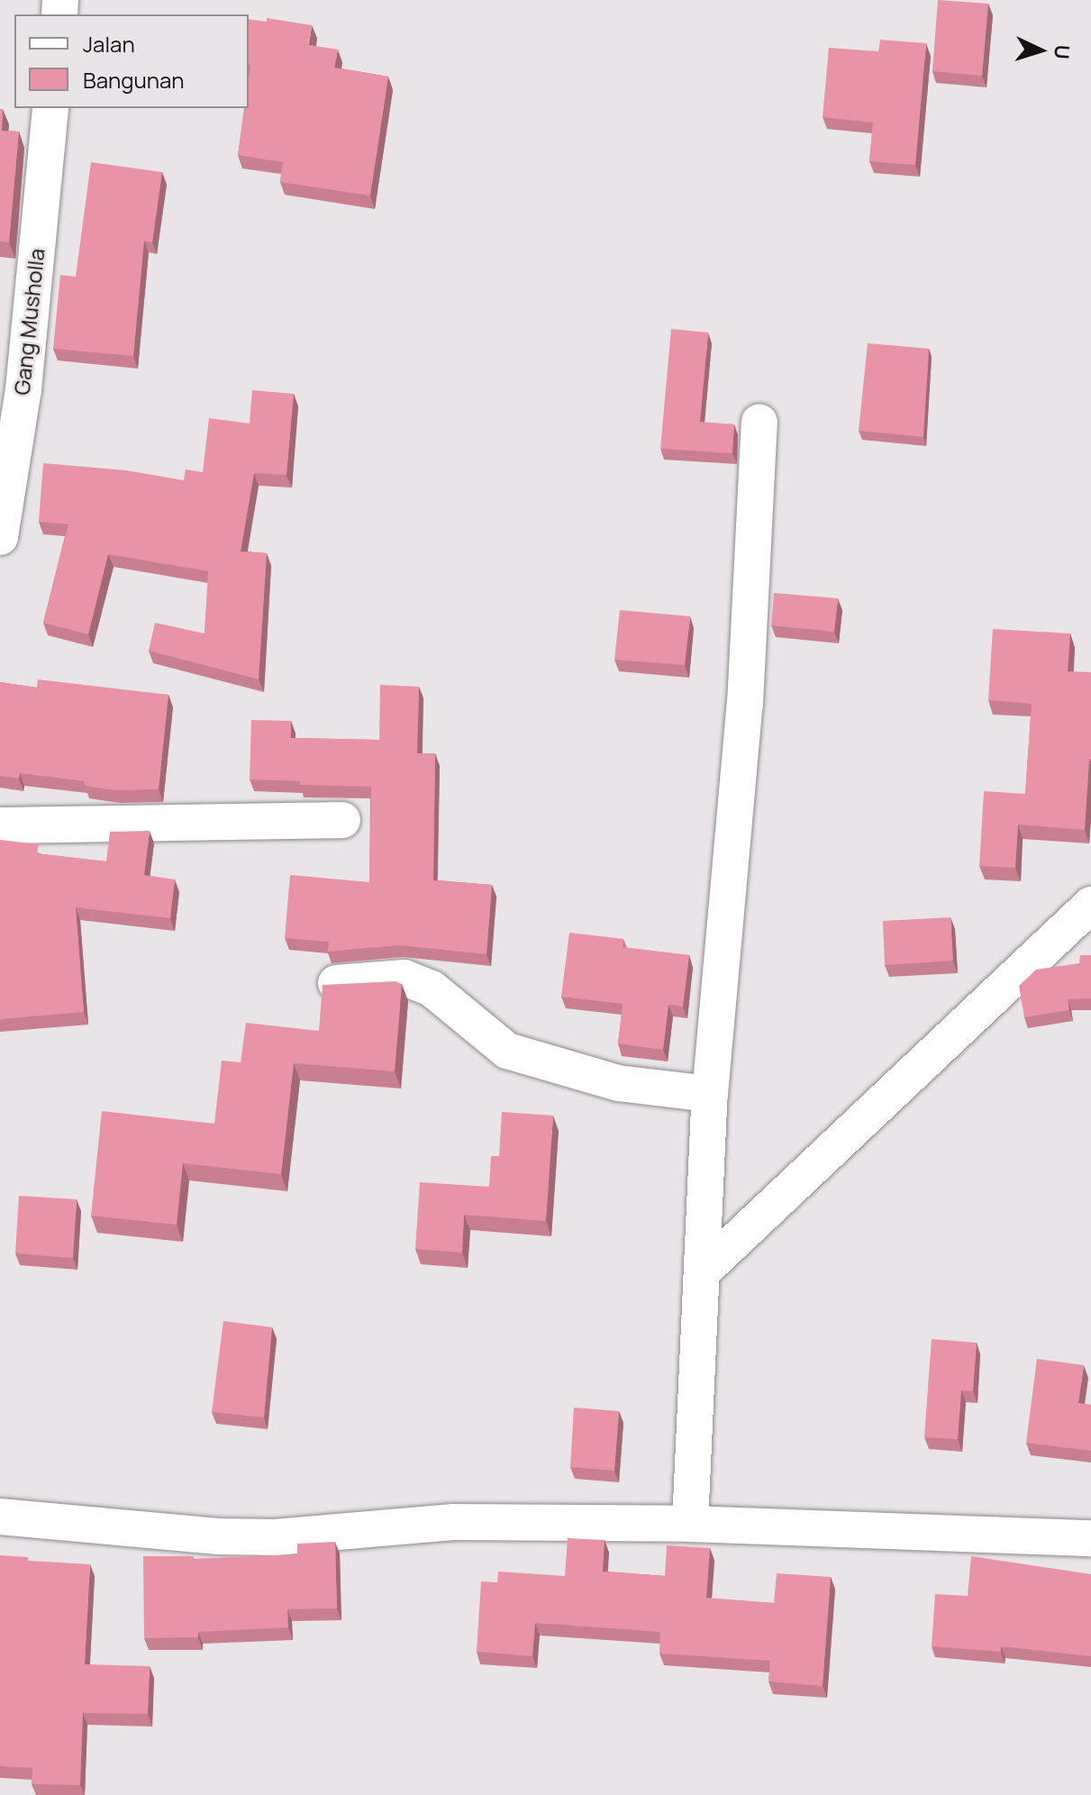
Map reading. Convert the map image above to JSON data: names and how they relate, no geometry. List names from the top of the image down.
{
  "streets": {
    "street": ["Gang Musholla"]
  },
  "legend": ["Jalan", "Bangunan"],
  "north": "right"
}
